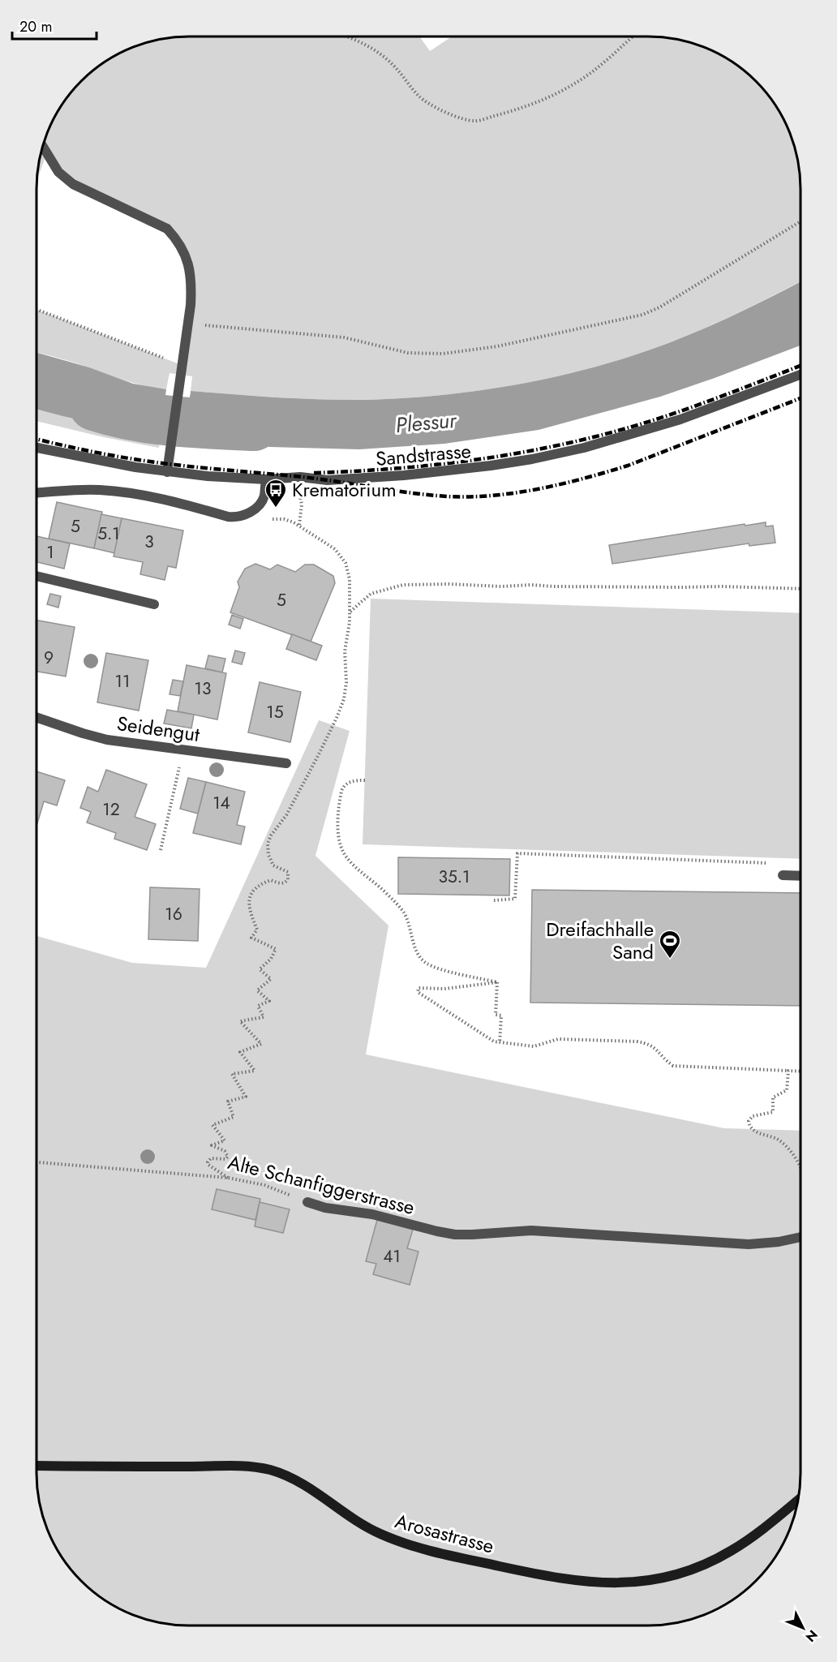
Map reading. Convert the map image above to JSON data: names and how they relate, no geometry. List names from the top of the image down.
{
  "streets": {
    "main road": ["Arosastrasse"],
    "street": ["Sandstrasse", "Seidengut", "Alte Schanfiggerstrasse"]
  },
  "water": ["Plessur"],
  "places": {
    "bus stop": ["Krematorium"],
    "sports": ["Dreifachhalle Sand"]
  },
  "house_numbers": [
    "5",
    "5.1",
    "3",
    "1",
    "5",
    "9",
    "11",
    "13",
    "15",
    "14",
    "12",
    "35.1",
    "16",
    "41"
  ],
  "scale_bar": "20 m",
  "north": "bottom right"
}
